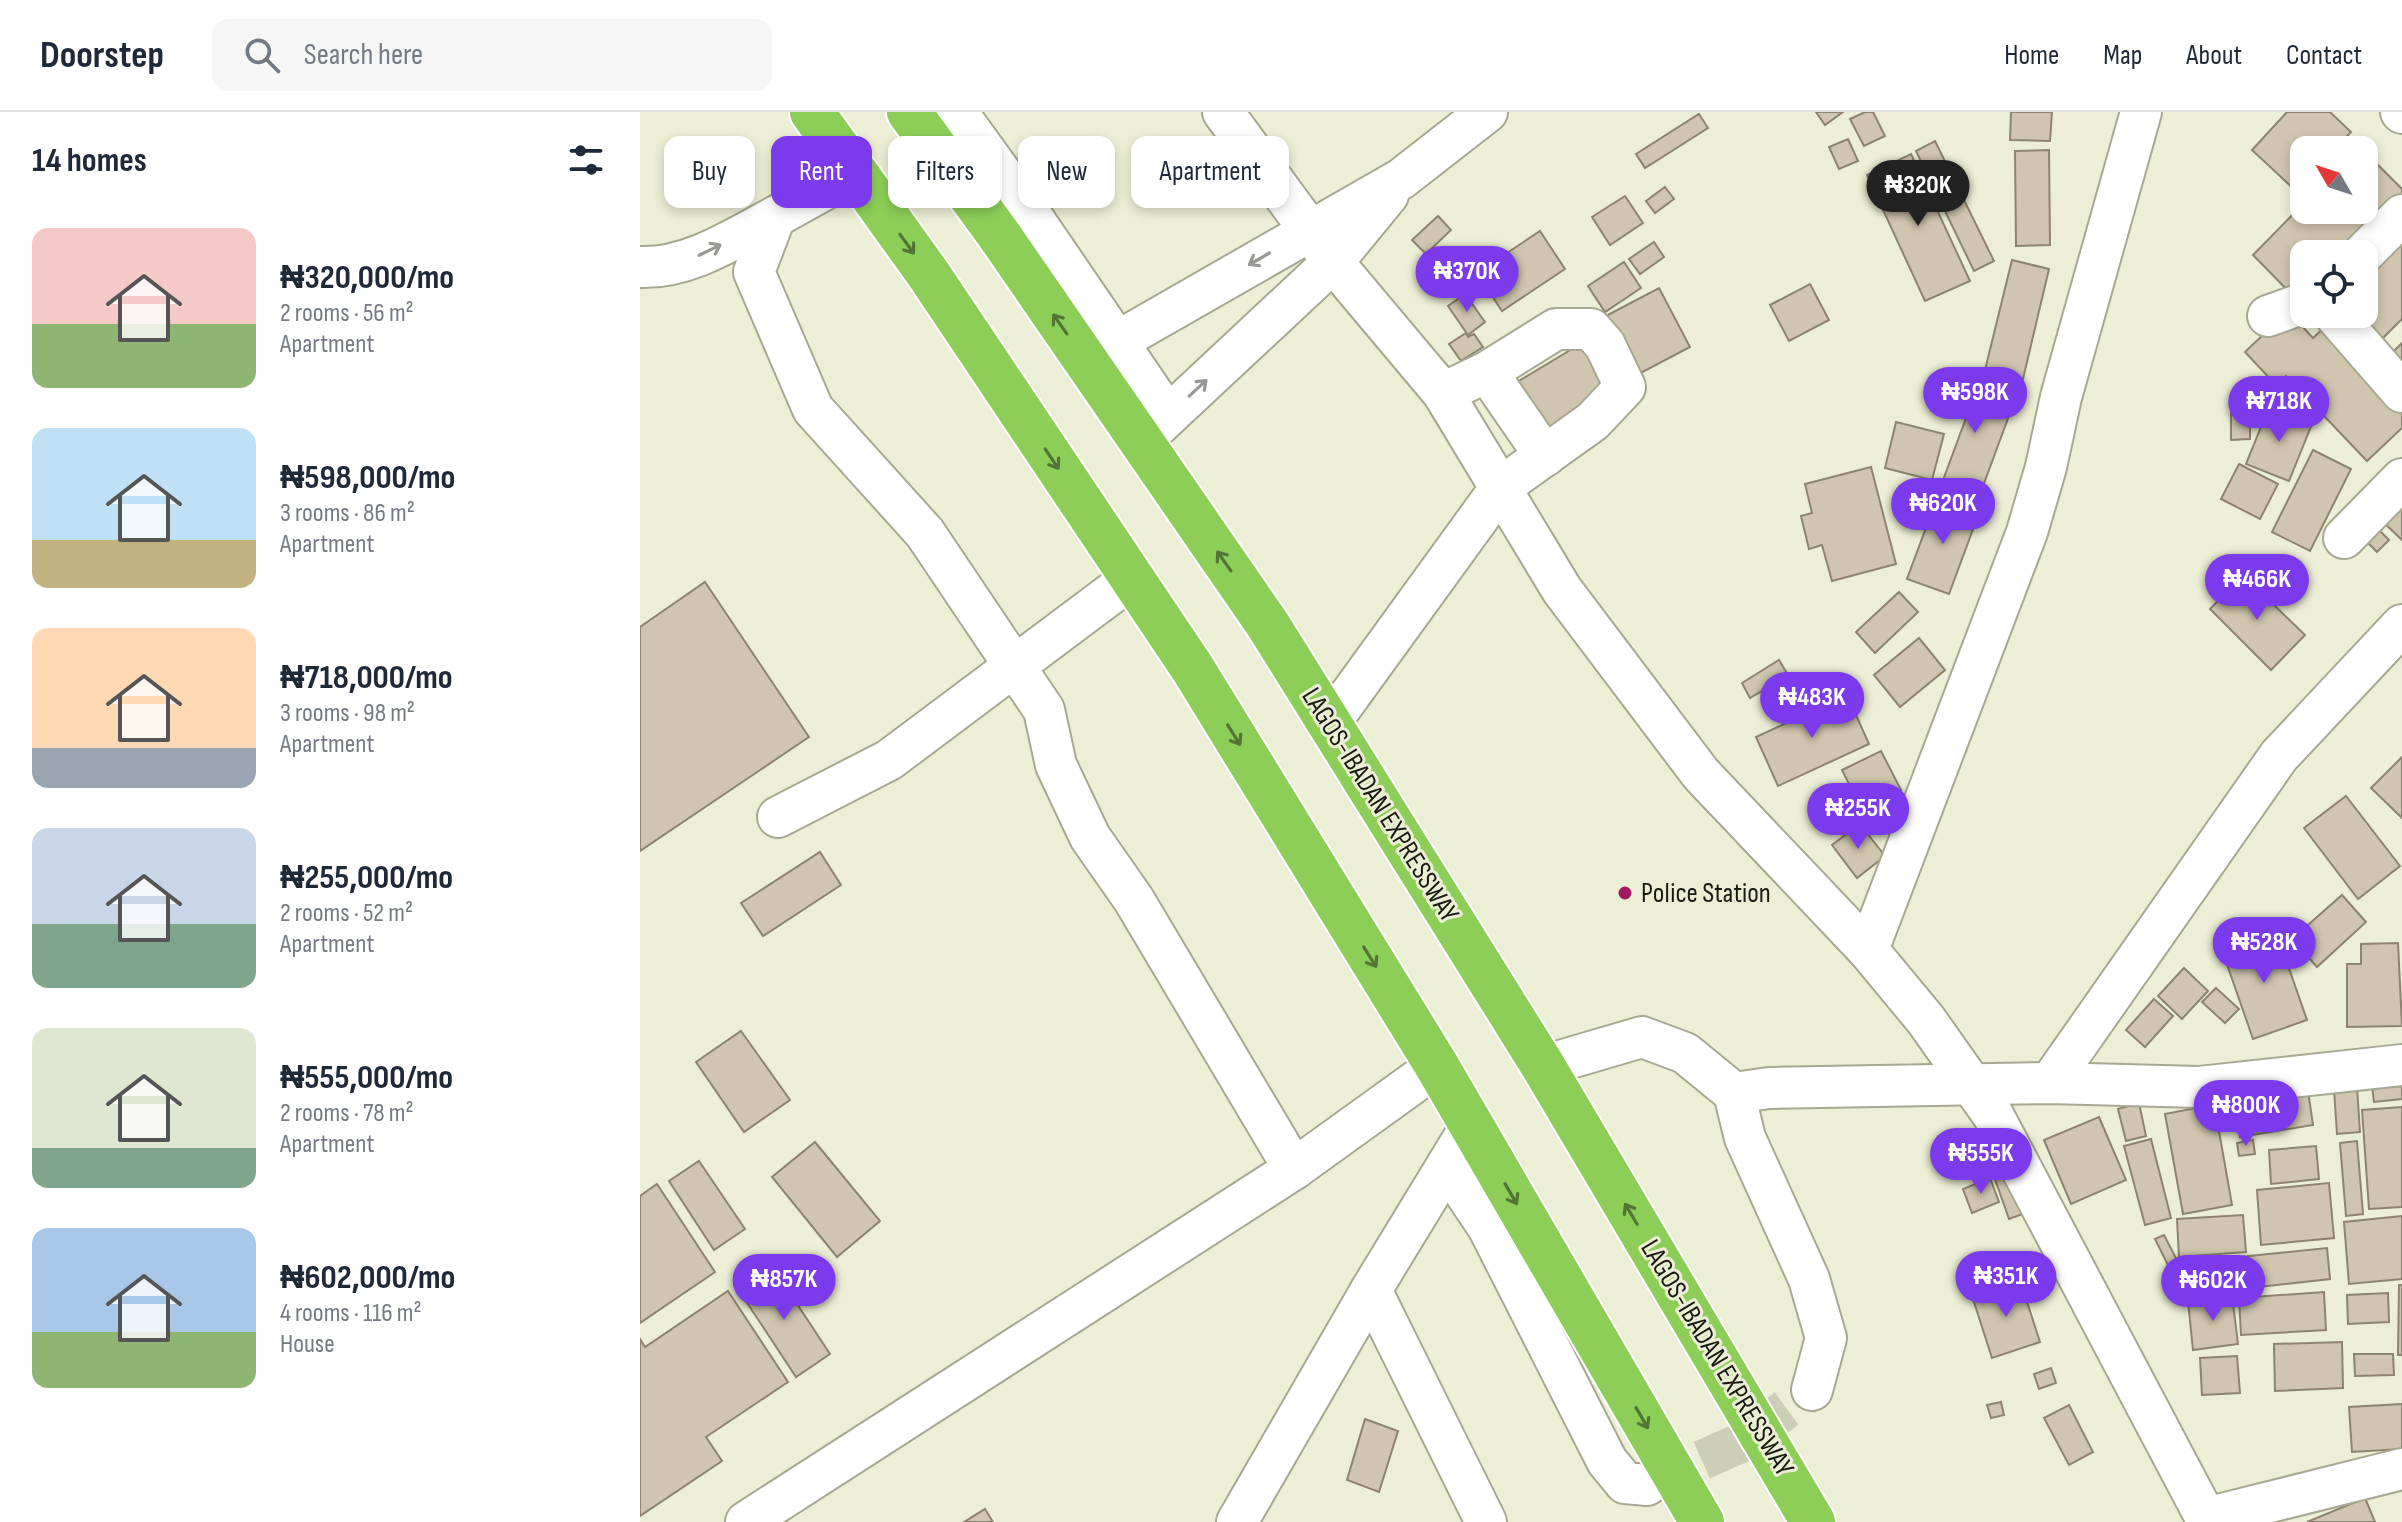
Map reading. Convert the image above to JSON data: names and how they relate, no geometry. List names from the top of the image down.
{
  "streets": {
    "highway": ["LAGOS-IBADAN EXPRESSWAY"]
  },
  "places": ["Police Station"],
  "north": "top left",
  "page": {
    "header": "Doorstep",
    "search": "Search here",
    "nav": [
      "Home",
      "Map",
      "About",
      "Contact"
    ],
    "heading": "14 homes",
    "chip": [
      "Buy",
      "Rent",
      "Filters",
      "New",
      "Apartment"
    ],
    "price": [
      "₦320K",
      "₦370K",
      "₦598K",
      "₦718K",
      "₦620K",
      "₦466K",
      "₦483K",
      "₦255K",
      "₦528K",
      "₦800K",
      "₦555K",
      "₦351K",
      "₦857K",
      "₦602K"
    ],
    "list": [
      {
        "name": "₦320,000/mo",
        "note": "2 rooms · 56 m² · Apartment"
      },
      {
        "name": "₦598,000/mo",
        "note": "3 rooms · 86 m² · Apartment"
      },
      {
        "name": "₦718,000/mo",
        "note": "3 rooms · 98 m² · Apartment"
      },
      {
        "name": "₦255,000/mo",
        "note": "2 rooms · 52 m² · Apartment"
      },
      {
        "name": "₦555,000/mo",
        "note": "2 rooms · 78 m² · Apartment"
      },
      {
        "name": "₦602,000/mo",
        "note": "4 rooms · 116 m² · House"
      }
    ]
  }
}
